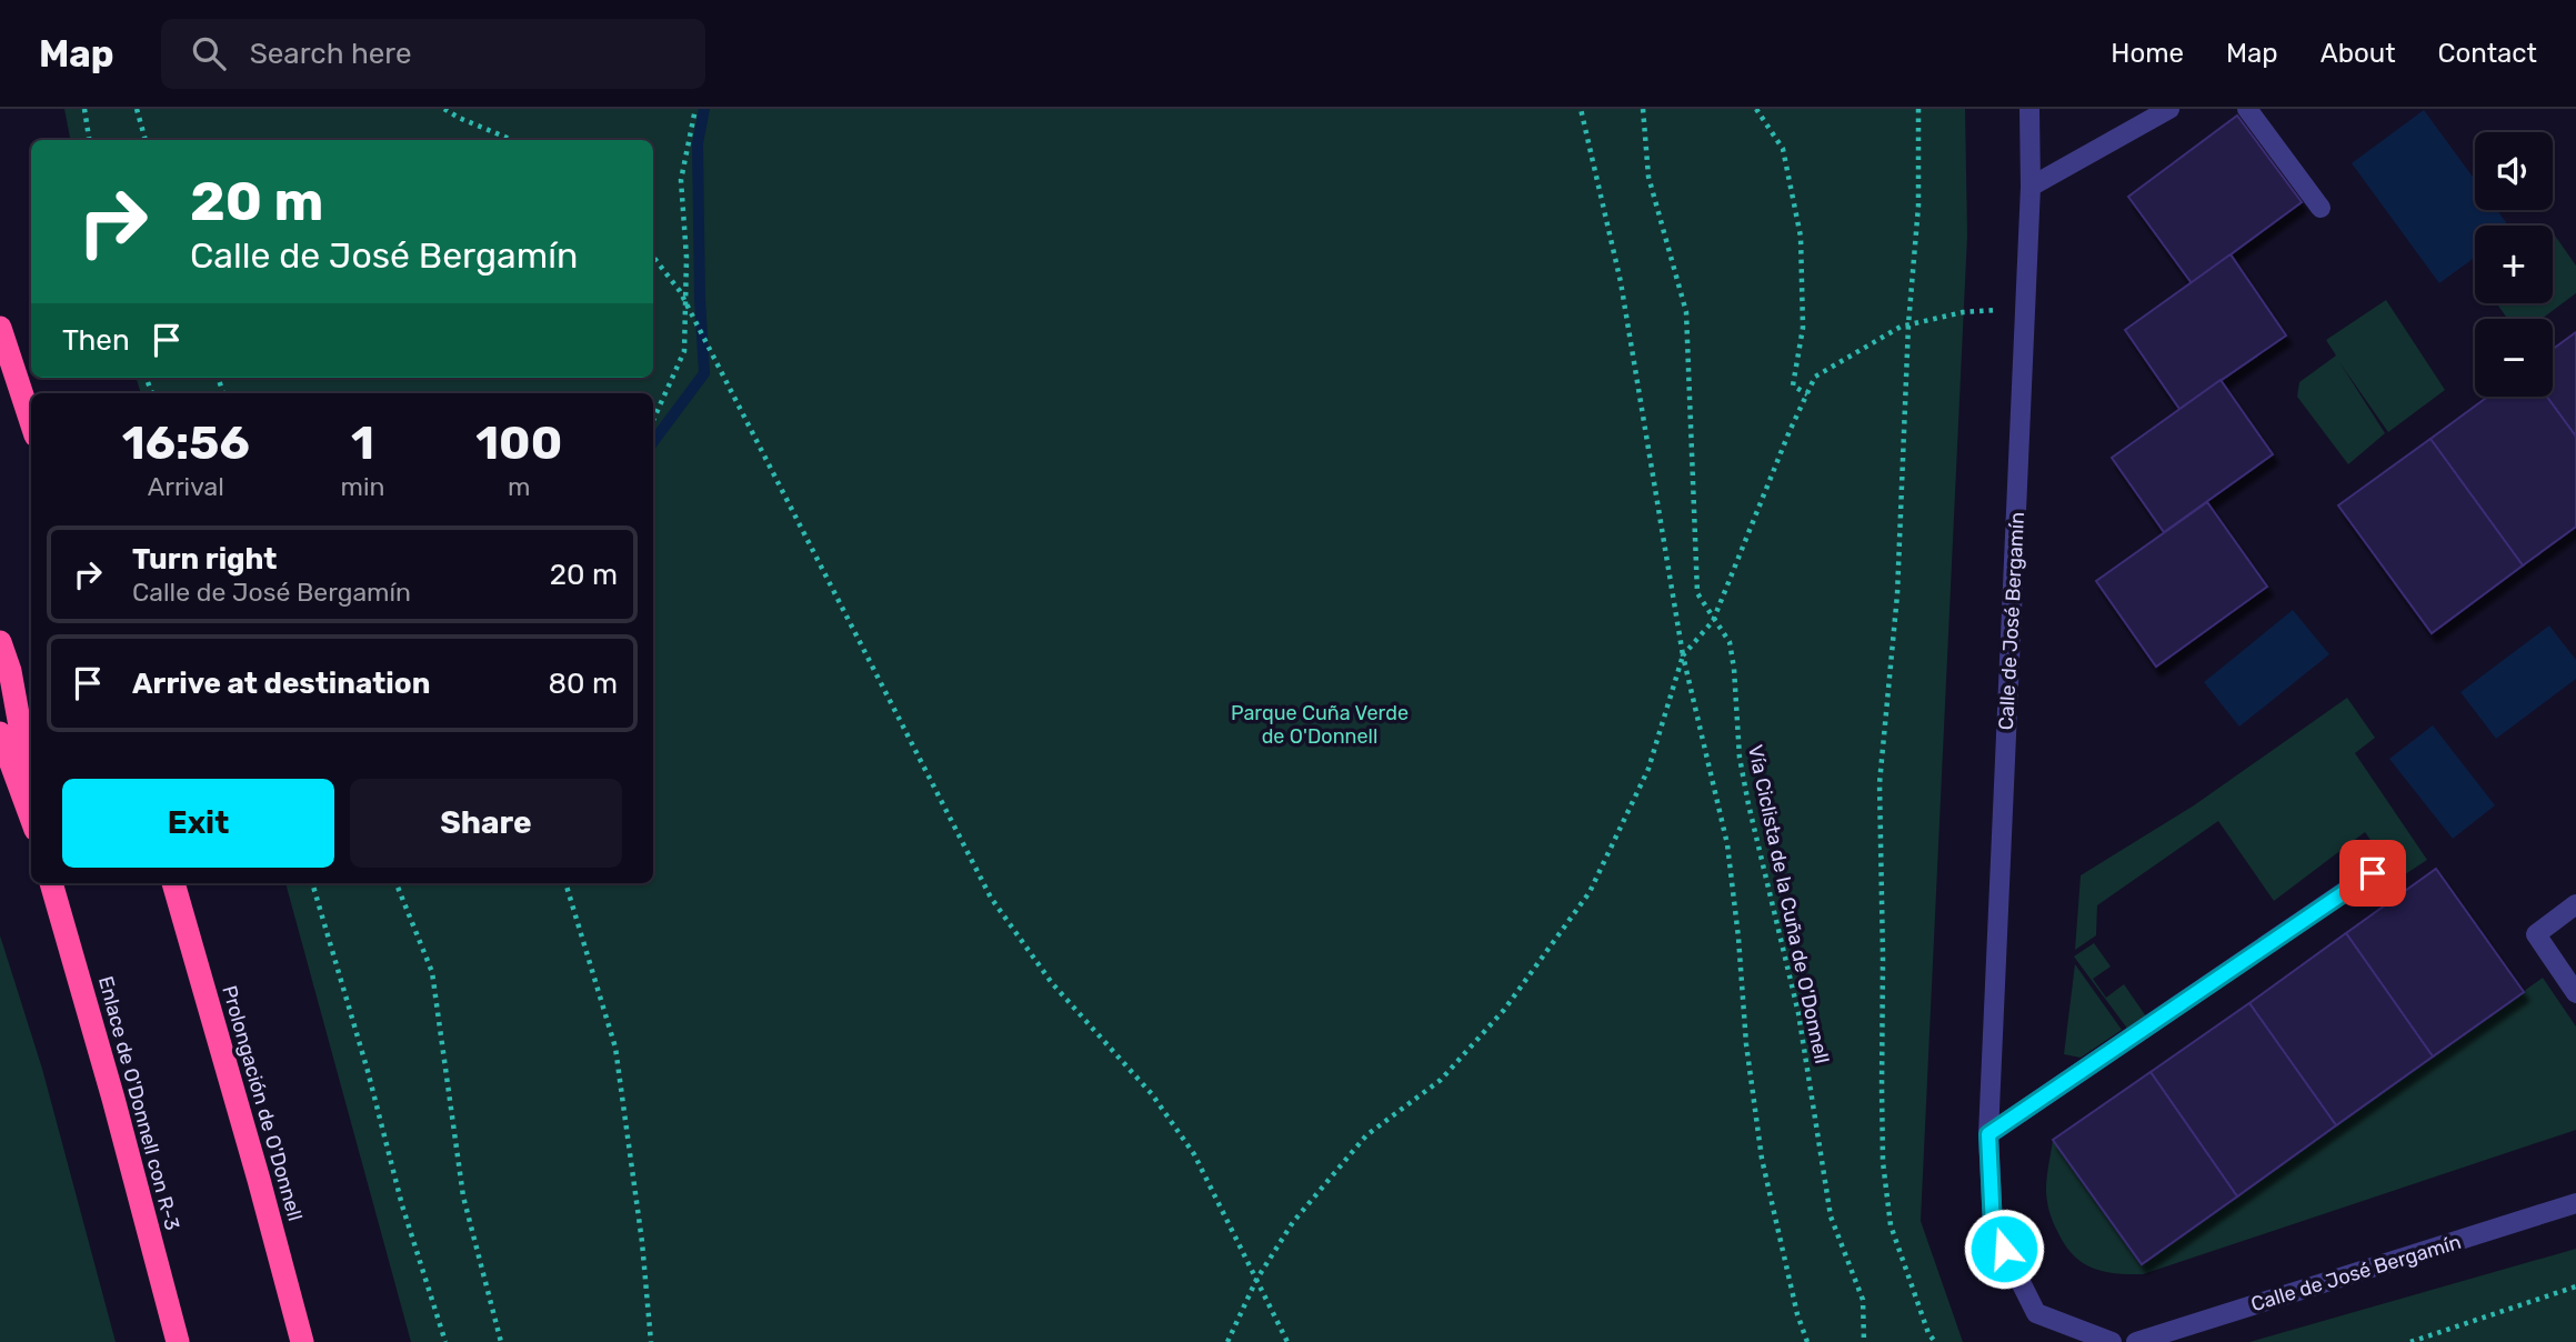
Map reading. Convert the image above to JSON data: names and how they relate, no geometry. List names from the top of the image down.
{
  "streets": {
    "highway": ["Enlace de O'Donnell con R-3", "Prolongación de O'Donnell"],
    "street": ["Calle de José Bergamín"],
    "path": ["Vía Ciclista de la Cuña de O'Donnell"]
  },
  "parks": ["Parque Cuña Verde de O'Donnell"],
  "page": {
    "header": "Map",
    "search": "Search here",
    "nav": [
      "Home",
      "Map",
      "About",
      "Contact"
    ],
    "map_buttons": ["+", "−"],
    "turn": ["20 m", "Calle de José Bergamín"],
    "then": "Then",
    "eta": [
      "16:56",
      "Arrival",
      "1",
      "min",
      "100",
      "m"
    ],
    "list": [
      {
        "name": "Turn right",
        "note": "Calle de José Bergamín",
        "value": "20 m"
      },
      {
        "name": "Arrive at destination",
        "value": "80 m"
      }
    ],
    "buttons": ["Exit", "Share"]
  }
}
